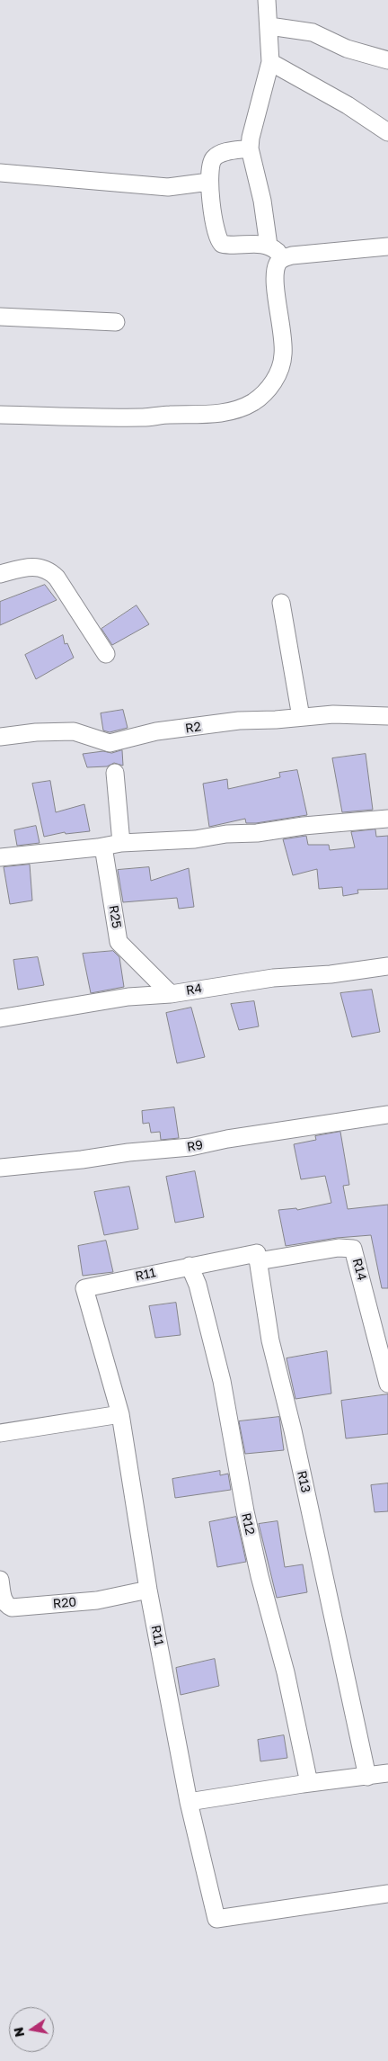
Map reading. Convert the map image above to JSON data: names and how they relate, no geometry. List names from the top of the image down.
{
  "streets": {
    "street": [
      "R2",
      "R25",
      "R4",
      "R9",
      "R14",
      "R11",
      "R13",
      "R12",
      "R20"
    ]
  },
  "crossings": [
    ["R25", "R4"],
    ["R14", "R13"],
    ["R11", "R12"],
    ["R11", "R20"]
  ],
  "north": "left"
}
